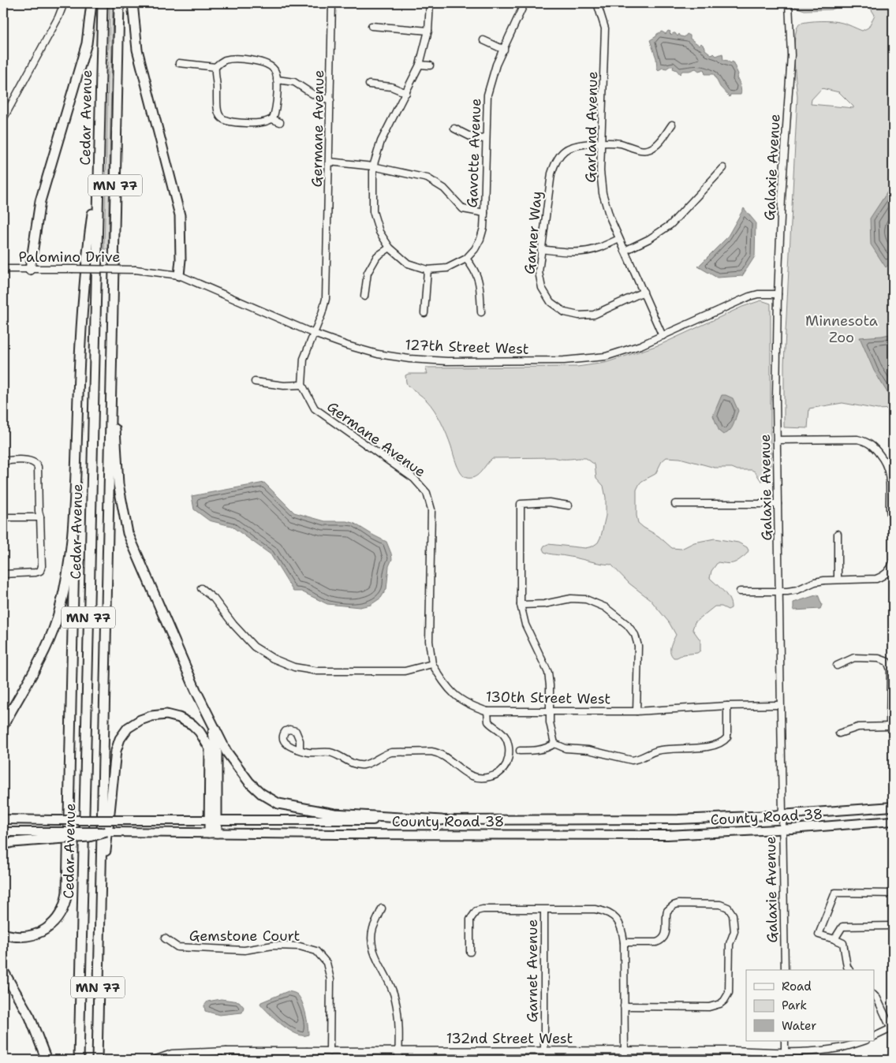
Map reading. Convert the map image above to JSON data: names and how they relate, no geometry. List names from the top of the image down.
{
  "streets": {
    "highway": ["Cedar Avenue", "MN 77"],
    "main road": ["County Road 38"],
    "street": [
      "Garland Avenue",
      "Germane Avenue",
      "Gavotte Avenue",
      "Galaxie Avenue",
      "Garner Way",
      "Palomino Drive",
      "127th Street West",
      "130th Street West",
      "Gemstone Court",
      "Garnet Avenue",
      "132nd Street West"
    ]
  },
  "crossings": [
    ["Garland Avenue", "Garner Way"],
    ["Garland Avenue", "127th Street West"],
    ["Germane Avenue", "127th Street West"],
    ["Germane Avenue", "130th Street West"],
    ["Galaxie Avenue", "127th Street West"],
    ["Galaxie Avenue", "130th Street West"],
    ["Galaxie Avenue", "County Road 38"],
    ["Palomino Drive", "127th Street West"],
    ["Gemstone Court", "132nd Street West"],
    ["Garnet Avenue", "132nd Street West"]
  ],
  "parks": ["Minnesota Zoo"],
  "legend": ["Road", "Park", "Water"]
}
